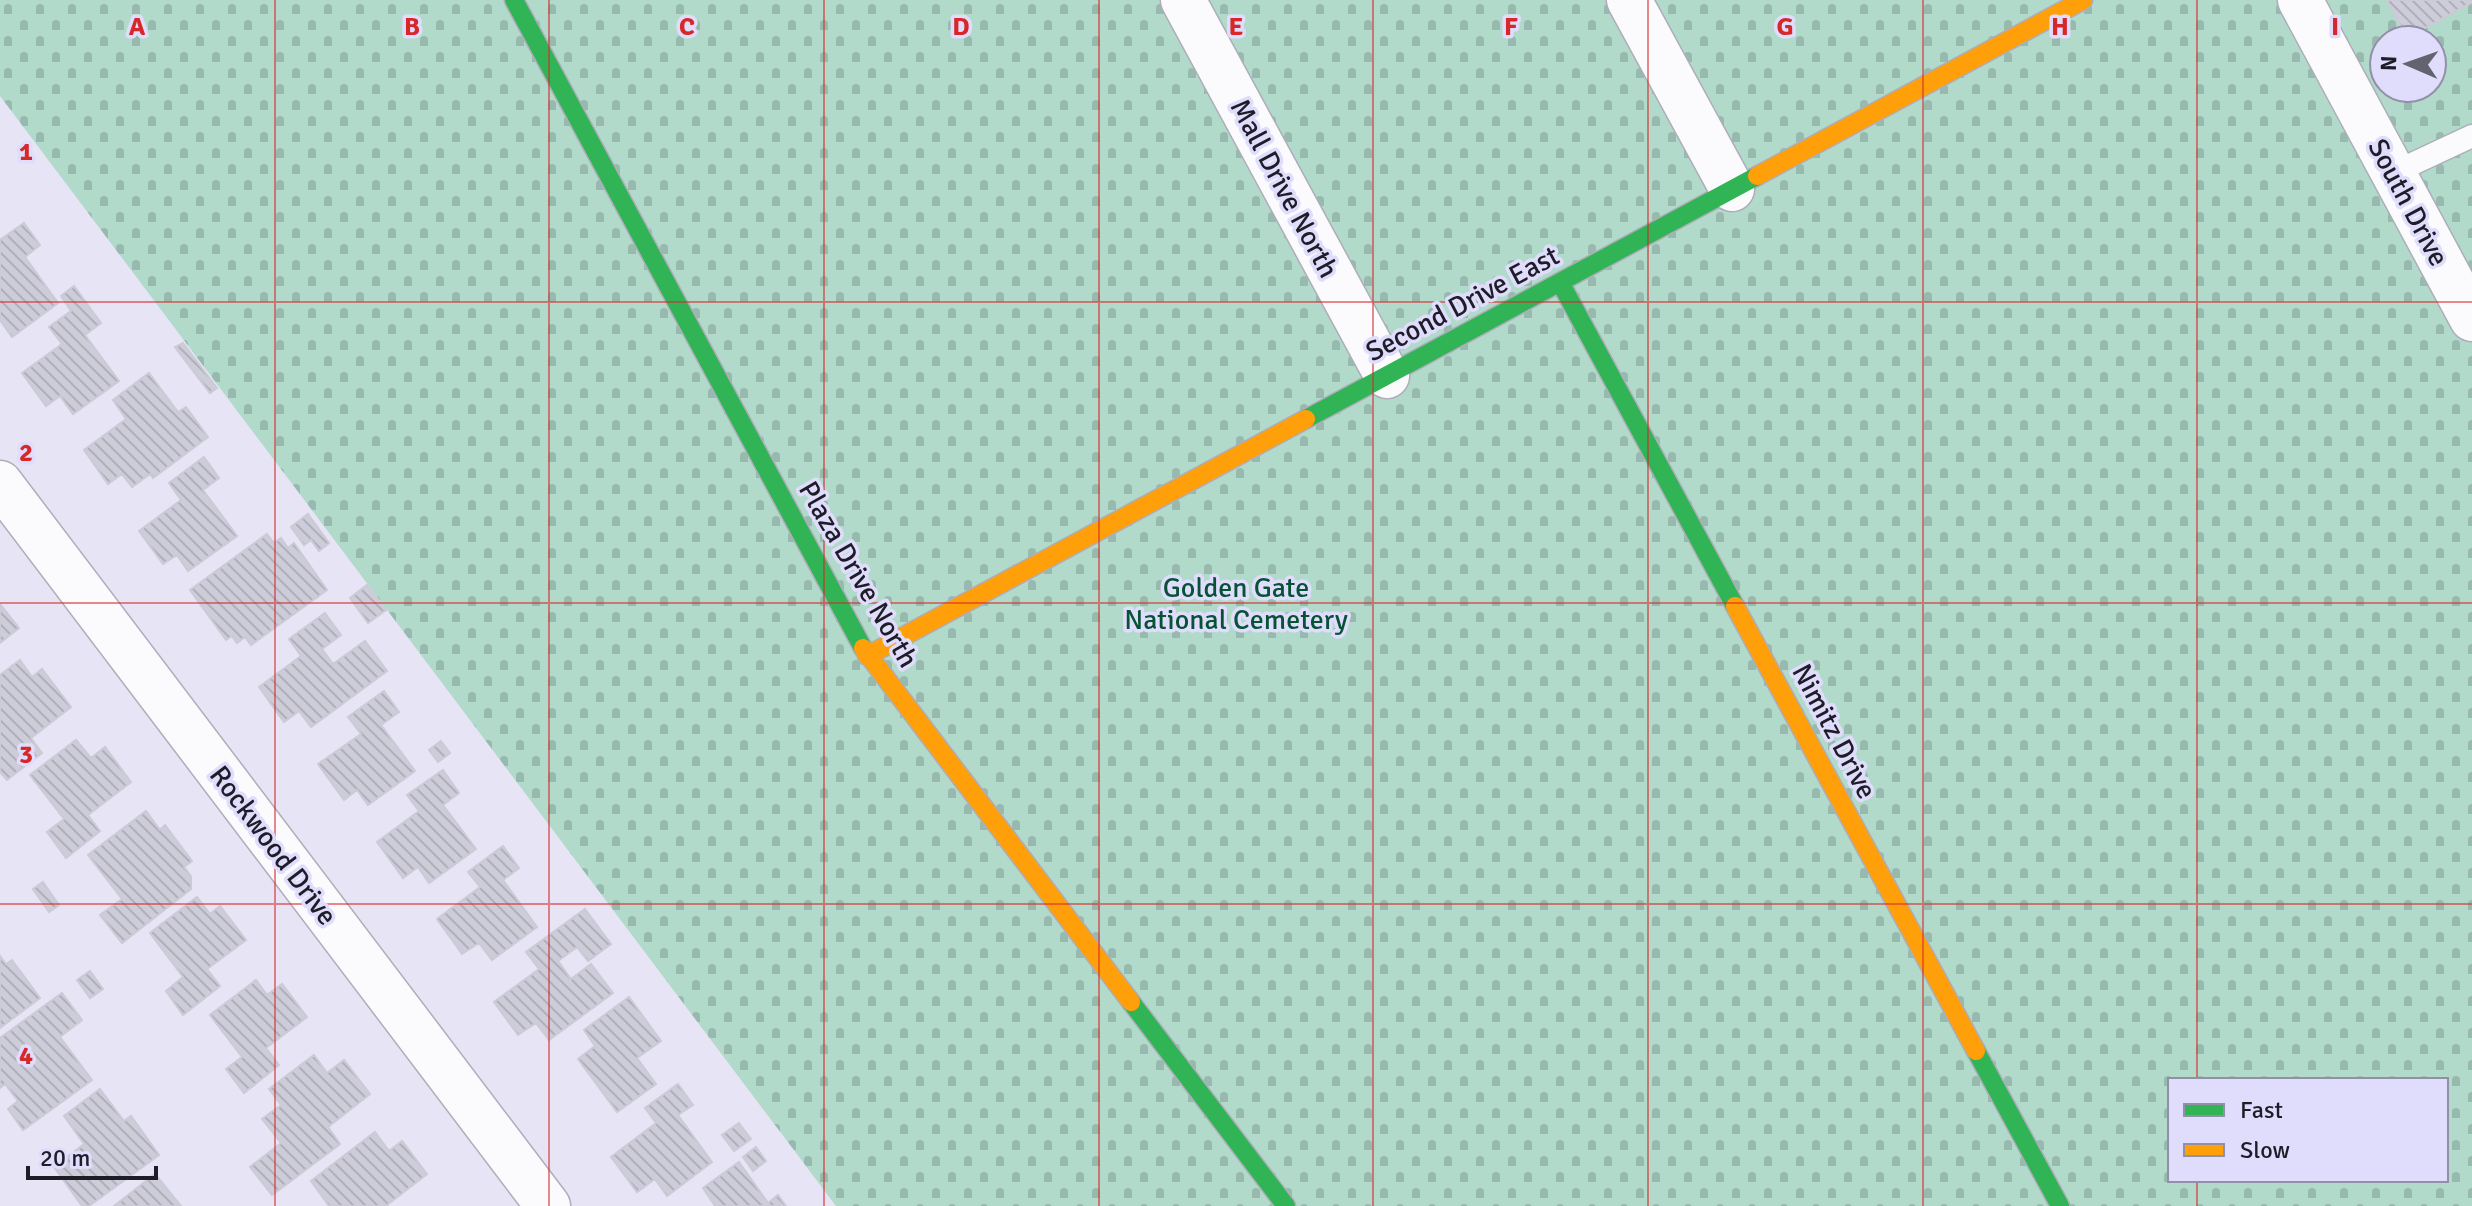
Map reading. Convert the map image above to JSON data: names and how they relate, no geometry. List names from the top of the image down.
{
  "streets": {
    "street": [
      "Mall Drive North",
      "South Drive",
      "Second Drive East",
      "Plaza Drive North",
      "Nimitz Drive",
      "Rockwood Drive"
    ]
  },
  "crossings": [
    ["Mall Drive North", "Second Drive East"],
    ["Second Drive East", "Plaza Drive North"],
    ["Second Drive East", "Nimitz Drive"]
  ],
  "parks": ["Golden Gate National Cemetery"],
  "legend": ["Fast", "Slow"],
  "scale_bar": "20 m",
  "north": "left",
  "grid": {
    "columns": [
      "A",
      "B",
      "C",
      "D",
      "E",
      "F",
      "G",
      "H",
      "I"
    ],
    "rows": [
      "1",
      "2",
      "3",
      "4"
    ]
  }
}
